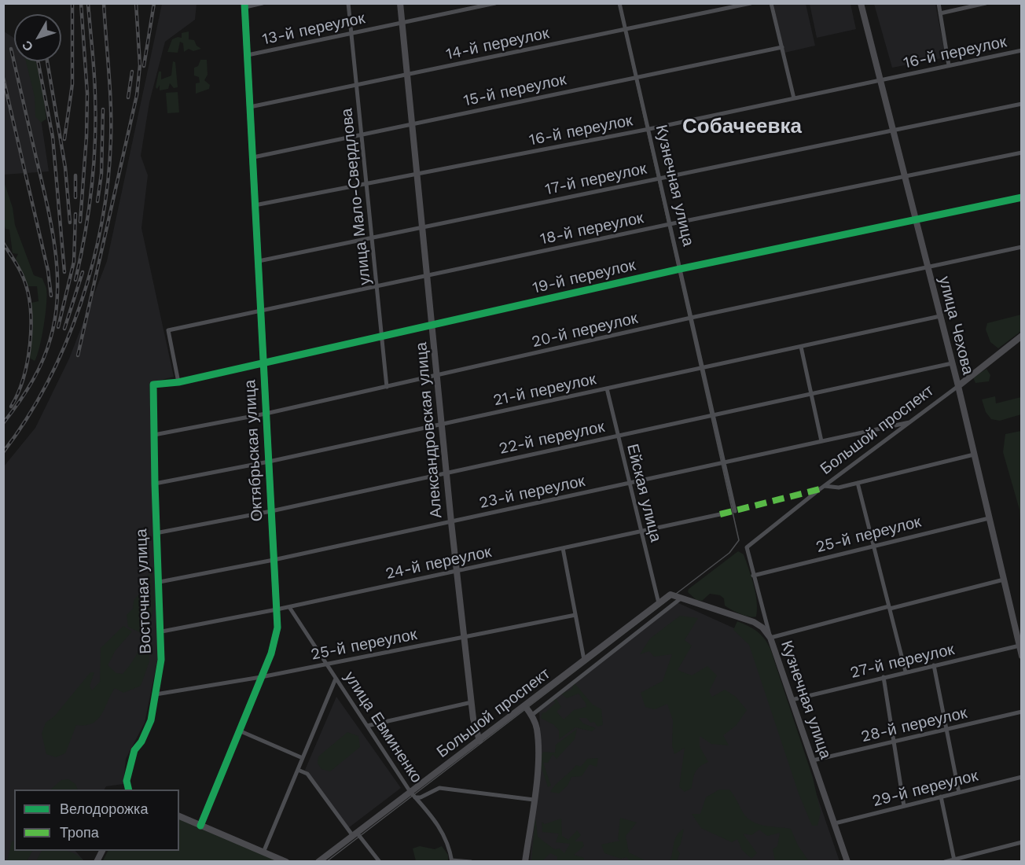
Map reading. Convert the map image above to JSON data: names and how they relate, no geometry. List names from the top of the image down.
{
  "streets": {
    "main road": [
      "Кузнечная улица",
      "улица Чехова",
      "Александровская улица",
      "Большой проспект",
      "Октябрьская улица"
    ],
    "street": [
      "13-й переулок",
      "14-й переулок",
      "16-й переулок",
      "15-й переулок",
      "17-й переулок",
      "улица Мало-Свердлова",
      "18-й переулок",
      "19-й переулок",
      "20-й переулок",
      "21-й переулок",
      "22-й переулок",
      "23-й переулок",
      "Ейская улица",
      "25-й переулок",
      "24-й переулок",
      "Восточная улица",
      "27-й переулок",
      "28-й переулок",
      "улица Евминенко",
      "29-й переулок"
    ]
  },
  "crossings": [
    ["13-й переулок", "улица Мало-Свердлова"],
    ["13-й переулок", "Александровская улица"],
    ["13-й переулок", "Октябрьская улица"],
    ["14-й переулок", "Кузнечная улица"],
    ["14-й переулок", "улица Мало-Свердлова"],
    ["14-й переулок", "Александровская улица"],
    ["14-й переулок", "Октябрьская улица"],
    ["16-й переулок", "Кузнечная улица"],
    ["16-й переулок", "улица Мало-Свердлова"],
    ["16-й переулок", "улица Чехова"],
    ["16-й переулок", "Александровская улица"],
    ["16-й переулок", "Октябрьская улица"],
    ["15-й переулок", "Кузнечная улица"],
    ["15-й переулок", "улица Мало-Свердлова"],
    ["15-й переулок", "Александровская улица"],
    ["15-й переулок", "Октябрьская улица"],
    ["17-й переулок", "Кузнечная улица"],
    ["17-й переулок", "улица Мало-Свердлова"],
    ["17-й переулок", "улица Чехова"],
    ["17-й переулок", "Александровская улица"],
    ["17-й переулок", "Октябрьская улица"],
    ["Кузнечная улица", "18-й переулок"],
    ["Кузнечная улица", "19-й переулок"],
    ["Кузнечная улица", "20-й переулок"],
    ["Кузнечная улица", "21-й переулок"],
    ["Кузнечная улица", "Большой проспект"],
    ["Кузнечная улица", "22-й переулок"],
    ["Кузнечная улица", "23-й переулок"],
    ["Кузнечная улица", "25-й переулок"],
    ["Кузнечная улица", "27-й переулок"],
    ["Кузнечная улица", "28-й переулок"],
    ["Кузнечная улица", "29-й переулок"],
    ["улица Мало-Свердлова", "18-й переулок"],
    ["улица Мало-Свердлова", "19-й переулок"],
    ["улица Мало-Свердлова", "20-й переулок"],
    ["18-й переулок", "19-й переулок"],
    ["18-й переулок", "улица Чехова"],
    ["18-й переулок", "Александровская улица"],
    ["18-й переулок", "Октябрьская улица"],
    ["19-й переулок", "улица Чехова"],
    ["19-й переулок", "Александровская улица"],
    ["19-й переулок", "Октябрьская улица"],
    ["19-й переулок", "Восточная улица"],
    ["улица Чехова", "20-й переулок"],
    ["улица Чехова", "21-й переулок"],
    ["улица Чехова", "Большой проспект"],
    ["улица Чехова", "22-й переулок"],
    ["улица Чехова", "25-й переулок"],
    ["улица Чехова", "27-й переулок"],
    ["20-й переулок", "Александровская улица"],
    ["20-й переулок", "Октябрьская улица"],
    ["20-й переулок", "Восточная улица"],
    ["21-й переулок", "Александровская улица"],
    ["21-й переулок", "Октябрьская улица"],
    ["21-й переулок", "Ейская улица"],
    ["21-й переулок", "Восточная улица"],
    ["Александровская улица", "Большой проспект"],
    ["Александровская улица", "22-й переулок"],
    ["Александровская улица", "23-й переулок"],
    ["Александровская улица", "25-й переулок"],
    ["Александровская улица", "24-й переулок"],
    ["Большой проспект", "23-й переулок"],
    ["Большой проспект", "Ейская улица"],
    ["Большой проспект", "улица Евминенко"],
    ["22-й переулок", "Октябрьская улица"],
    ["22-й переулок", "Ейская улица"],
    ["22-й переулок", "Восточная улица"],
    ["Октябрьская улица", "23-й переулок"],
    ["Октябрьская улица", "25-й переулок"],
    ["Октябрьская улица", "24-й переулок"],
    ["23-й переулок", "Ейская улица"],
    ["23-й переулок", "Восточная улица"],
    ["Ейская улица", "24-й переулок"],
    ["25-й переулок", "Восточная улица"],
    ["25-й переулок", "улица Евминенко"],
    ["24-й переулок", "Восточная улица"],
    ["24-й переулок", "улица Евминенко"]
  ],
  "districts": ["Собачеевка"],
  "legend": ["Велодорожка", "Тропа"],
  "north": "bottom left"
}
